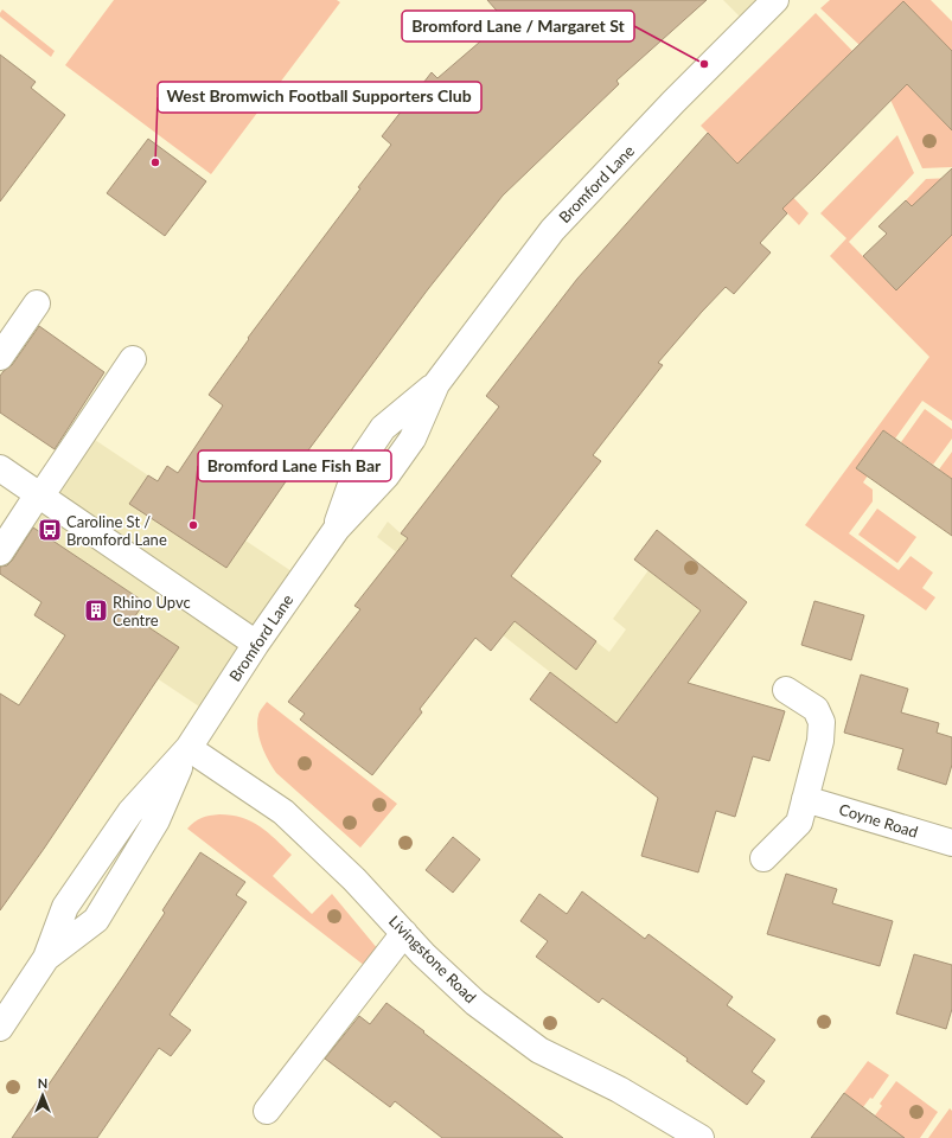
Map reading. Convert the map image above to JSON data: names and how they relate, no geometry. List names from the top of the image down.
{
  "streets": {
    "street": ["Bromford Lane", "Coyne Road", "Livingstone Road"]
  },
  "crossings": [
    ["Bromford Lane", "Livingstone Road"]
  ],
  "places": {
    "other": ["Bromford Lane / Margaret St", "West Bromwich Football Supporters Club", "Bromford Lane Fish Bar"],
    "bus stop": ["Caroline St / Bromford Lane"],
    "building": ["Rhino Upvc Centre"]
  },
  "north": "top"
}
